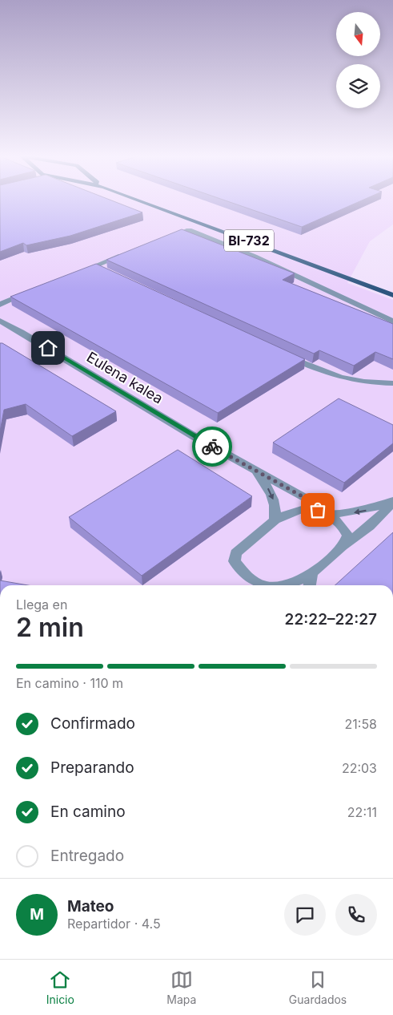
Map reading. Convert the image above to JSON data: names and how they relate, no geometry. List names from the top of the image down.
{
  "streets": {
    "main road": ["BI-732"],
    "street": ["Eulena kalea"]
  },
  "north": "bottom",
  "page": {
    "heading": ["2 min", "Llega en", "22:22–22:27"],
    "panel": ["Mateo", "Repartidor · 4.5"],
    "bar": "En camino · 110 m",
    "list": [
      ["Confirmado", "21:58"],
      ["Preparando", "22:03"],
      ["En camino", "22:11"],
      "Entregado"
    ],
    "round": "M",
    "tabs": ["Inicio", "Mapa", "Guardados"]
  }
}
